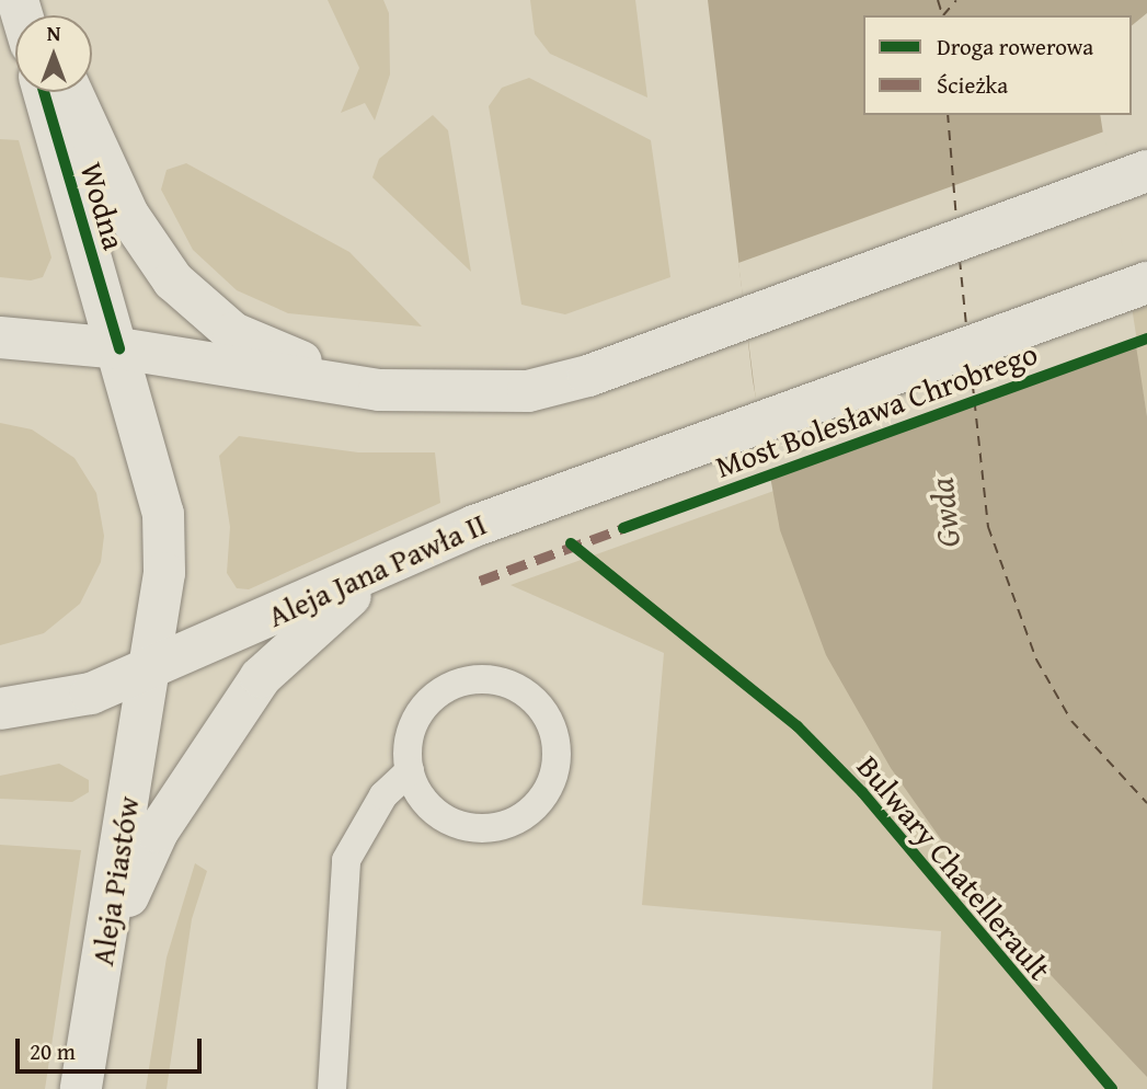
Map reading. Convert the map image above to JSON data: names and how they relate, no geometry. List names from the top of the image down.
{
  "streets": {
    "main road": [
      "Wodna",
      "Most Bolesława Chrobrego",
      "Aleja Jana Pawła II",
      "Aleja Piastów"
    ],
    "cycle path": ["Bulwary Chatellerault"]
  },
  "crossings": [
    ["Wodna", "Aleja Jana Pawła II"],
    ["Wodna", "Aleja Piastów"],
    ["Most Bolesława Chrobrego", "Aleja Jana Pawła II"],
    ["Aleja Jana Pawła II", "Aleja Piastów"]
  ],
  "water": ["Gwda"],
  "legend": ["Droga rowerowa", "Ścieżka"],
  "scale_bar": "20 m",
  "north": "top"
}
